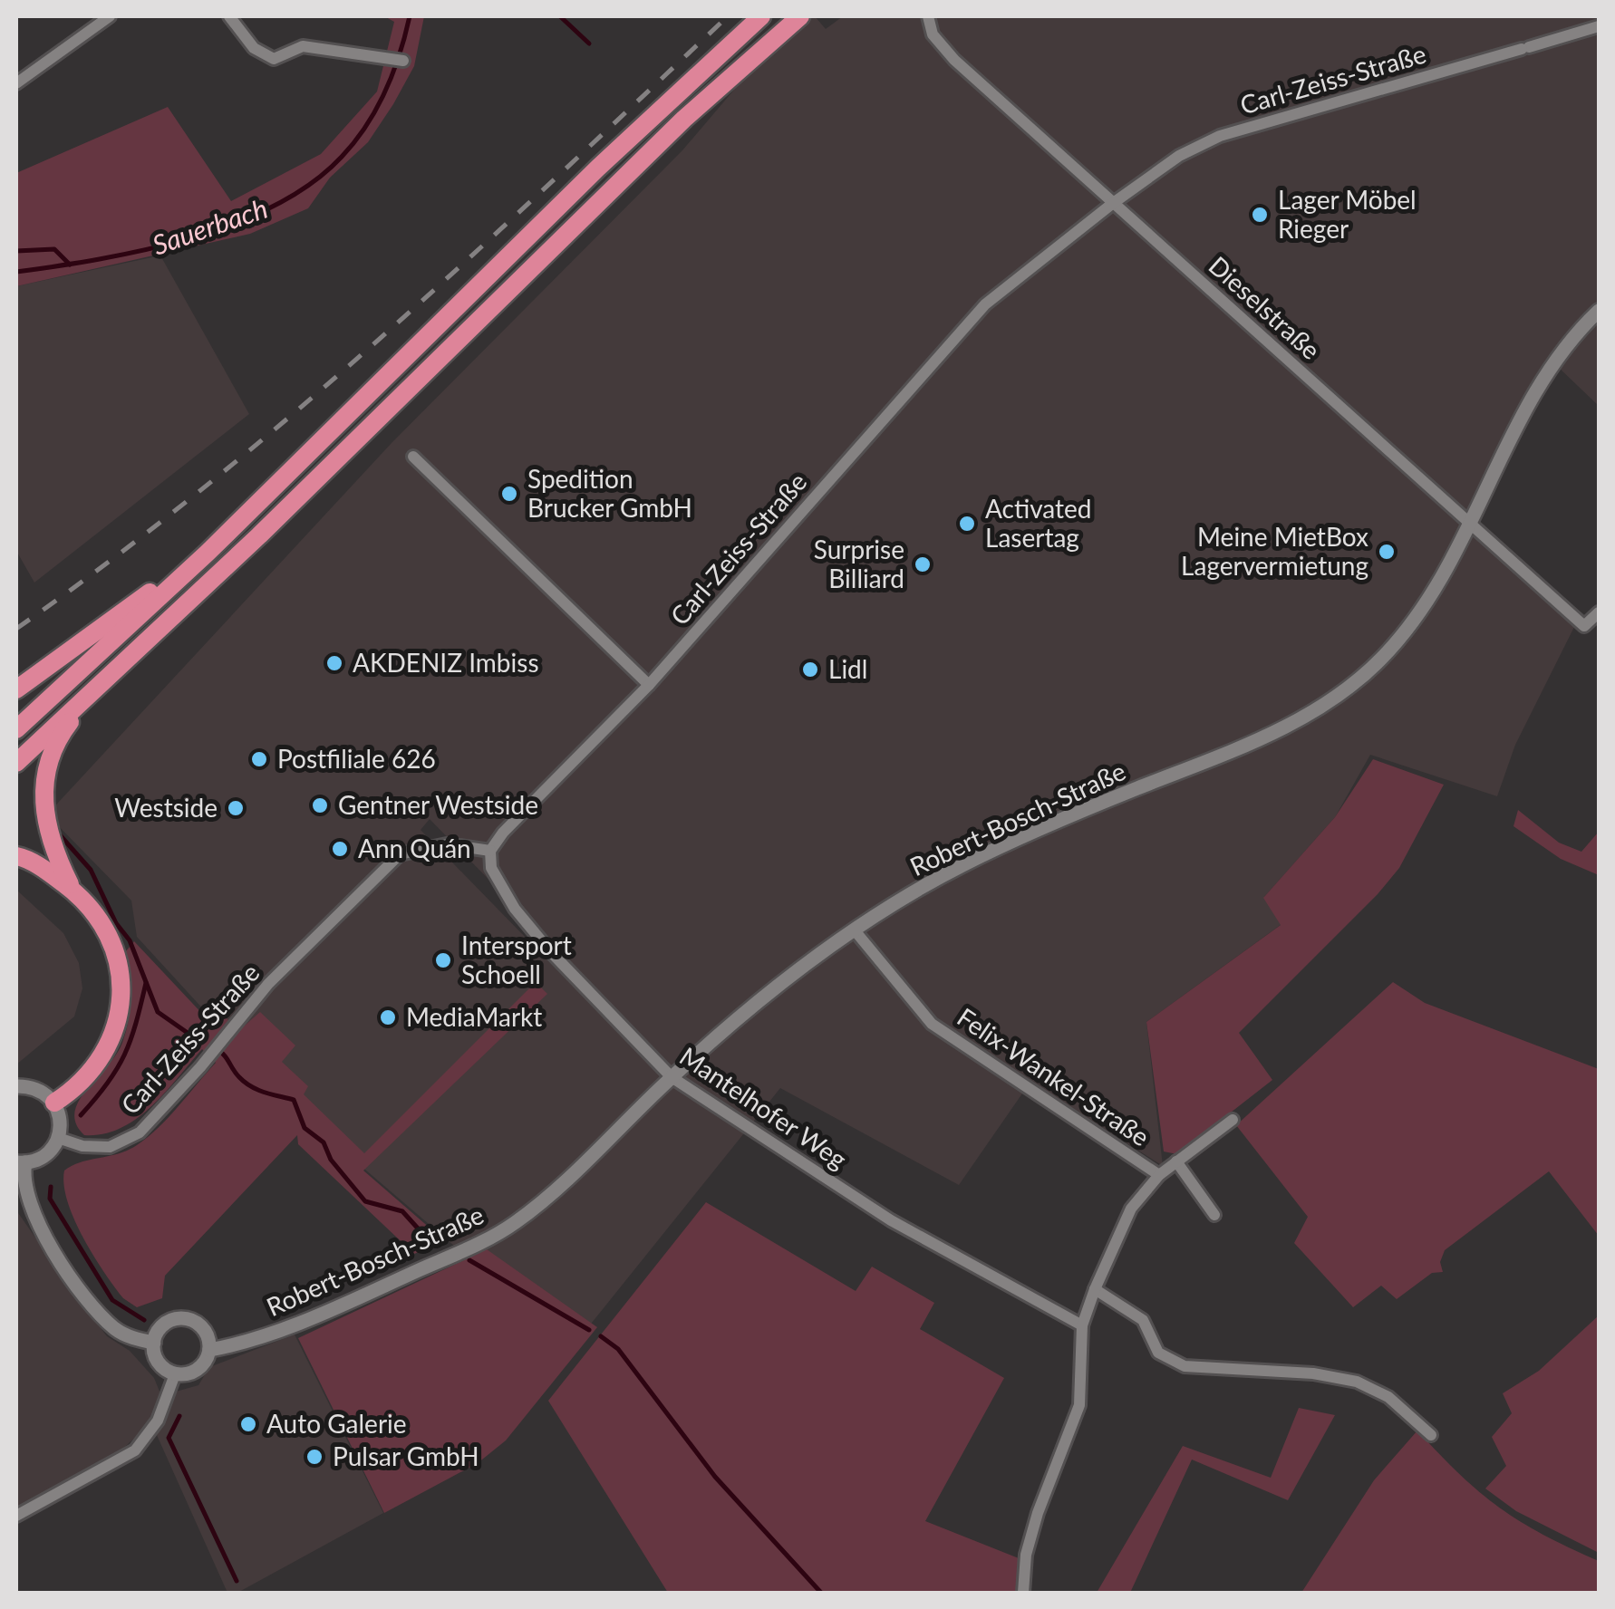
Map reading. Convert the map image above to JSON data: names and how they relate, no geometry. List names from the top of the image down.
{
  "streets": {
    "street": [
      "Carl-Zeiss-Straße",
      "Dieselstraße",
      "Robert-Bosch-Straße",
      "Felix-Wankel-Straße",
      "Mantelhofer Weg"
    ]
  },
  "crossings": [
    ["Carl-Zeiss-Straße", "Dieselstraße"],
    ["Carl-Zeiss-Straße", "Mantelhofer Weg"],
    ["Dieselstraße", "Robert-Bosch-Straße"],
    ["Robert-Bosch-Straße", "Felix-Wankel-Straße"],
    ["Robert-Bosch-Straße", "Mantelhofer Weg"]
  ],
  "water": ["Sauerbach"],
  "places": [
    "Lager Möbel Rieger",
    "Spedition Brucker GmbH",
    "Activated Lasertag",
    "Meine MietBox Lagervermietung",
    "Surprise Billiard",
    "AKDENIZ Imbiss",
    "Lidl",
    "Postfiliale 626",
    "Gentner Westside",
    "Westside",
    "Ann Quán",
    "Intersport Schoell",
    "MediaMarkt",
    "Auto Galerie",
    "Pulsar GmbH"
  ]
}
